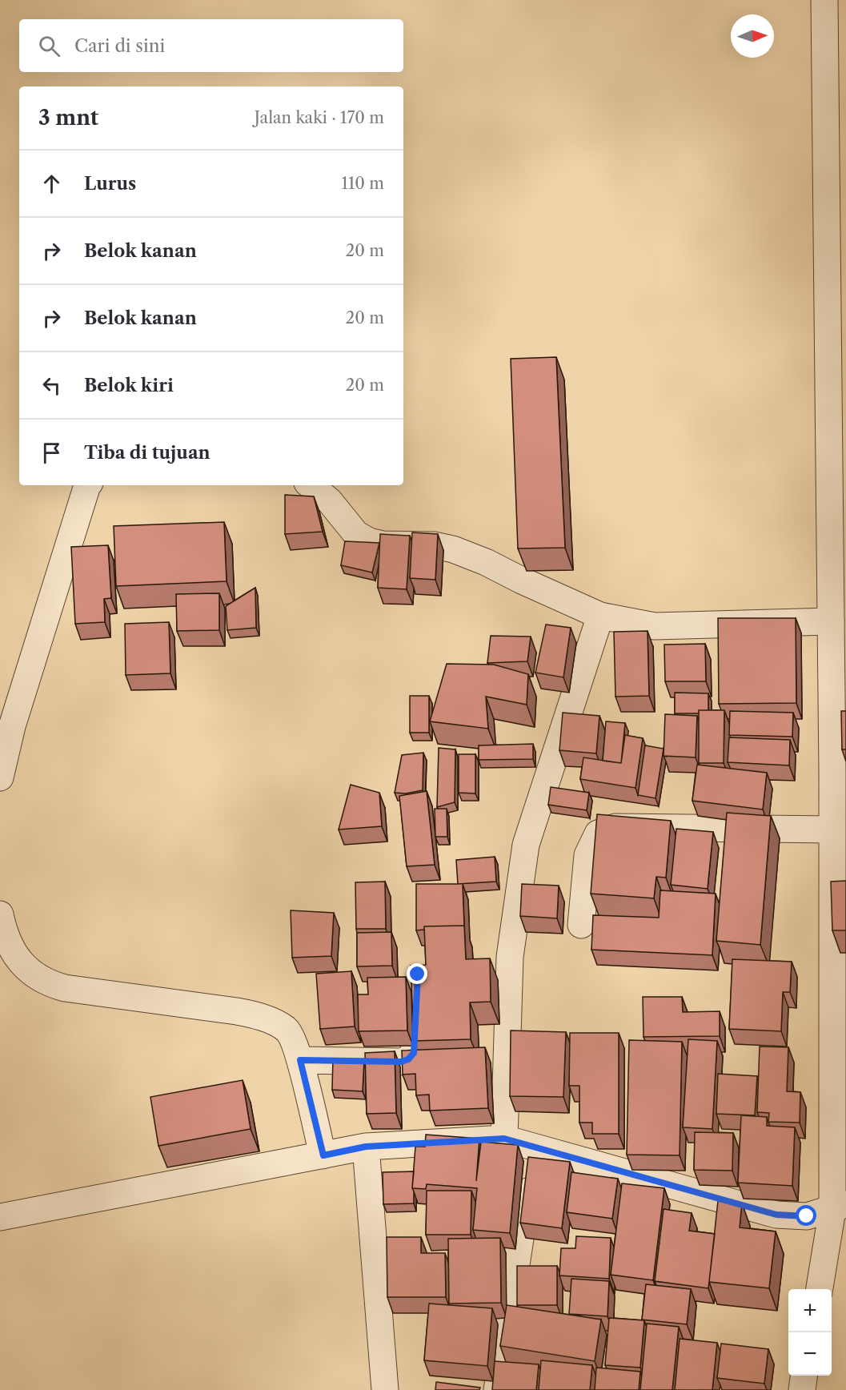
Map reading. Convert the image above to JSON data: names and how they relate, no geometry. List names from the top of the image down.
{
  "north": "right",
  "page": {
    "search": "Cari di sini",
    "heading": ["3 mnt", "Jalan kaki · 170 m"],
    "list": [
      ["Lurus", "110 m"],
      ["Belok kanan", "20 m"],
      ["Belok kanan", "20 m"],
      ["Belok kiri", "20 m"],
      "Tiba di tujuan"
    ],
    "map_buttons": ["+", "−"]
  }
}
